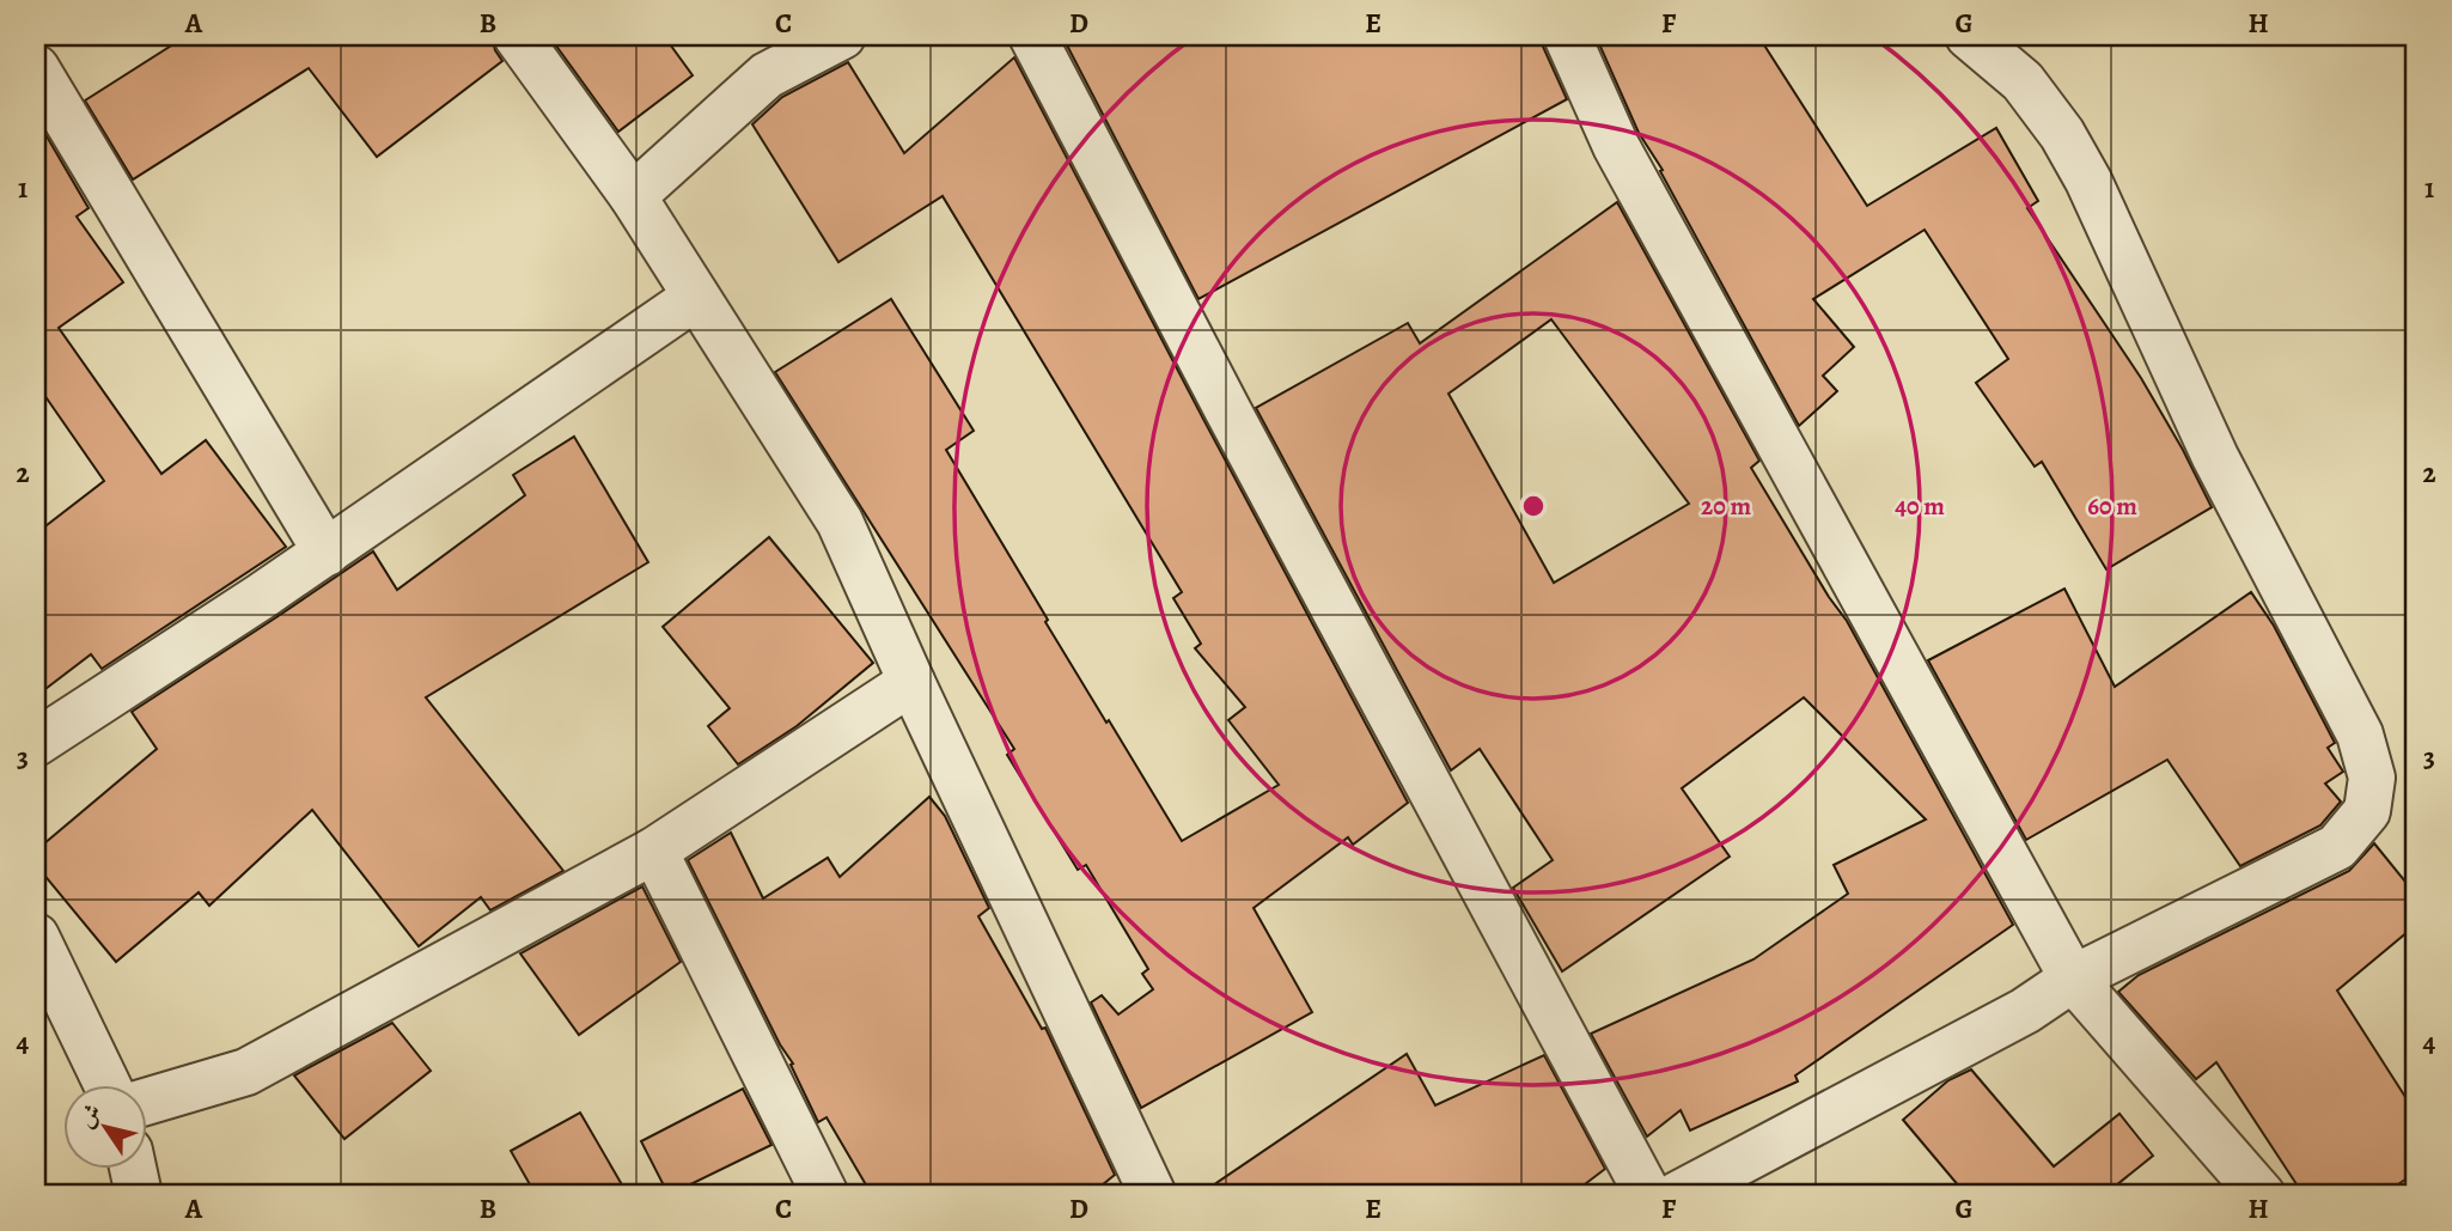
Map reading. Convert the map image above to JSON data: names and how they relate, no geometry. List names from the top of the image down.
{
  "north": "top left",
  "grid": {
    "columns": [
      "A",
      "B",
      "C",
      "D",
      "E",
      "F",
      "G",
      "H"
    ],
    "rows": [
      "1",
      "2",
      "3",
      "4"
    ]
  },
  "rings": ["20 m", "40 m", "60 m"]
}
